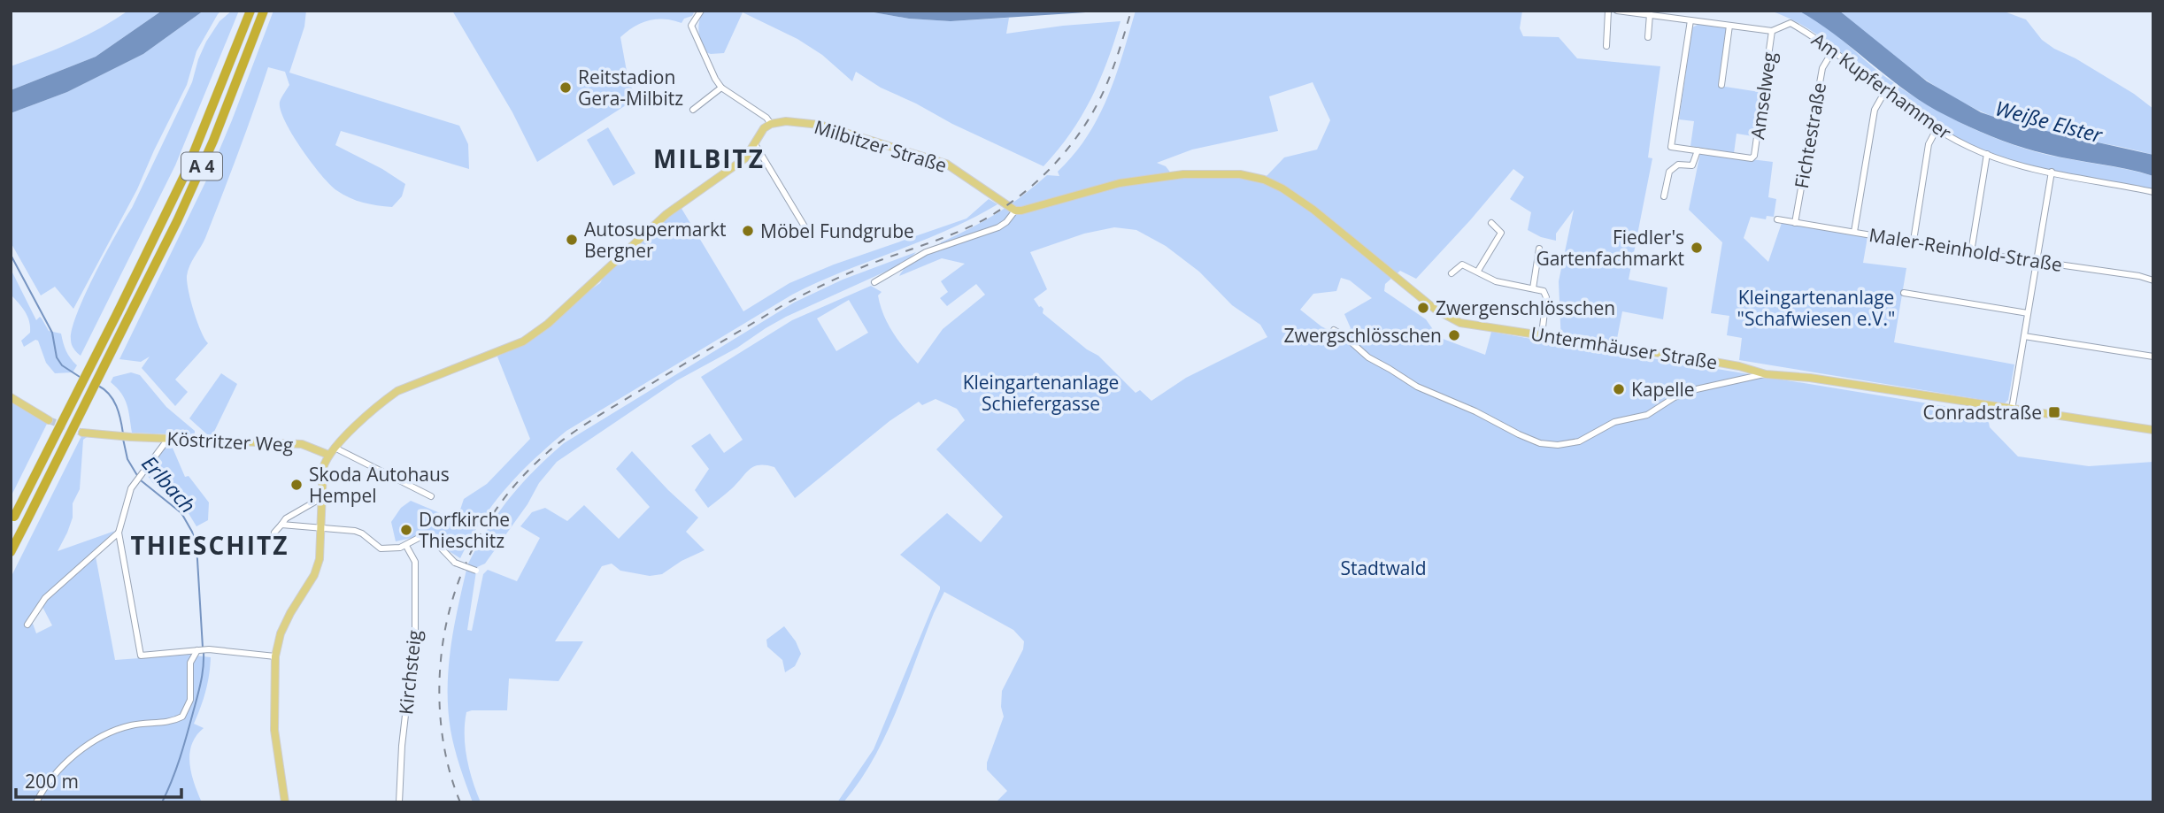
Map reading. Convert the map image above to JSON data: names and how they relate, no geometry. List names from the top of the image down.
{
  "streets": {
    "highway": ["A 4"],
    "main road": ["Milbitzer Straße", "Untermhäuser Straße", "Köstritzer Weg"],
    "street": [
      "Am Kupferhammer",
      "Amselweg",
      "Fichtestraße",
      "Maler-Reinhold-Straße",
      "Kirchsteig"
    ]
  },
  "crossings": [
    ["Am Kupferhammer", "Amselweg"],
    ["Am Kupferhammer", "Fichtestraße"],
    ["Fichtestraße", "Maler-Reinhold-Straße"],
    ["Milbitzer Straße", "Untermhäuser Straße"]
  ],
  "districts": ["MILBITZ", "THIESCHITZ"],
  "water": ["Weiße Elster", "Erlbach"],
  "parks": ["Kleingartenanlage \"Schafwiesen e.V.\"", "Kleingartenanlage Schiefergasse", "Stadtwald"],
  "places": {
    "other": [
      "Reitstadion Gera-Milbitz",
      "Möbel Fundgrube",
      "Autosupermarkt Bergner",
      "Fiedler's Gartenfachmarkt",
      "Zwergenschlösschen",
      "Zwergschlösschen",
      "Kapelle",
      "Skoda Autohaus Hempel",
      "Dorfkirche Thieschitz"
    ],
    "transit": ["Conradstraße"]
  },
  "scale_bar": "200 m"
}
